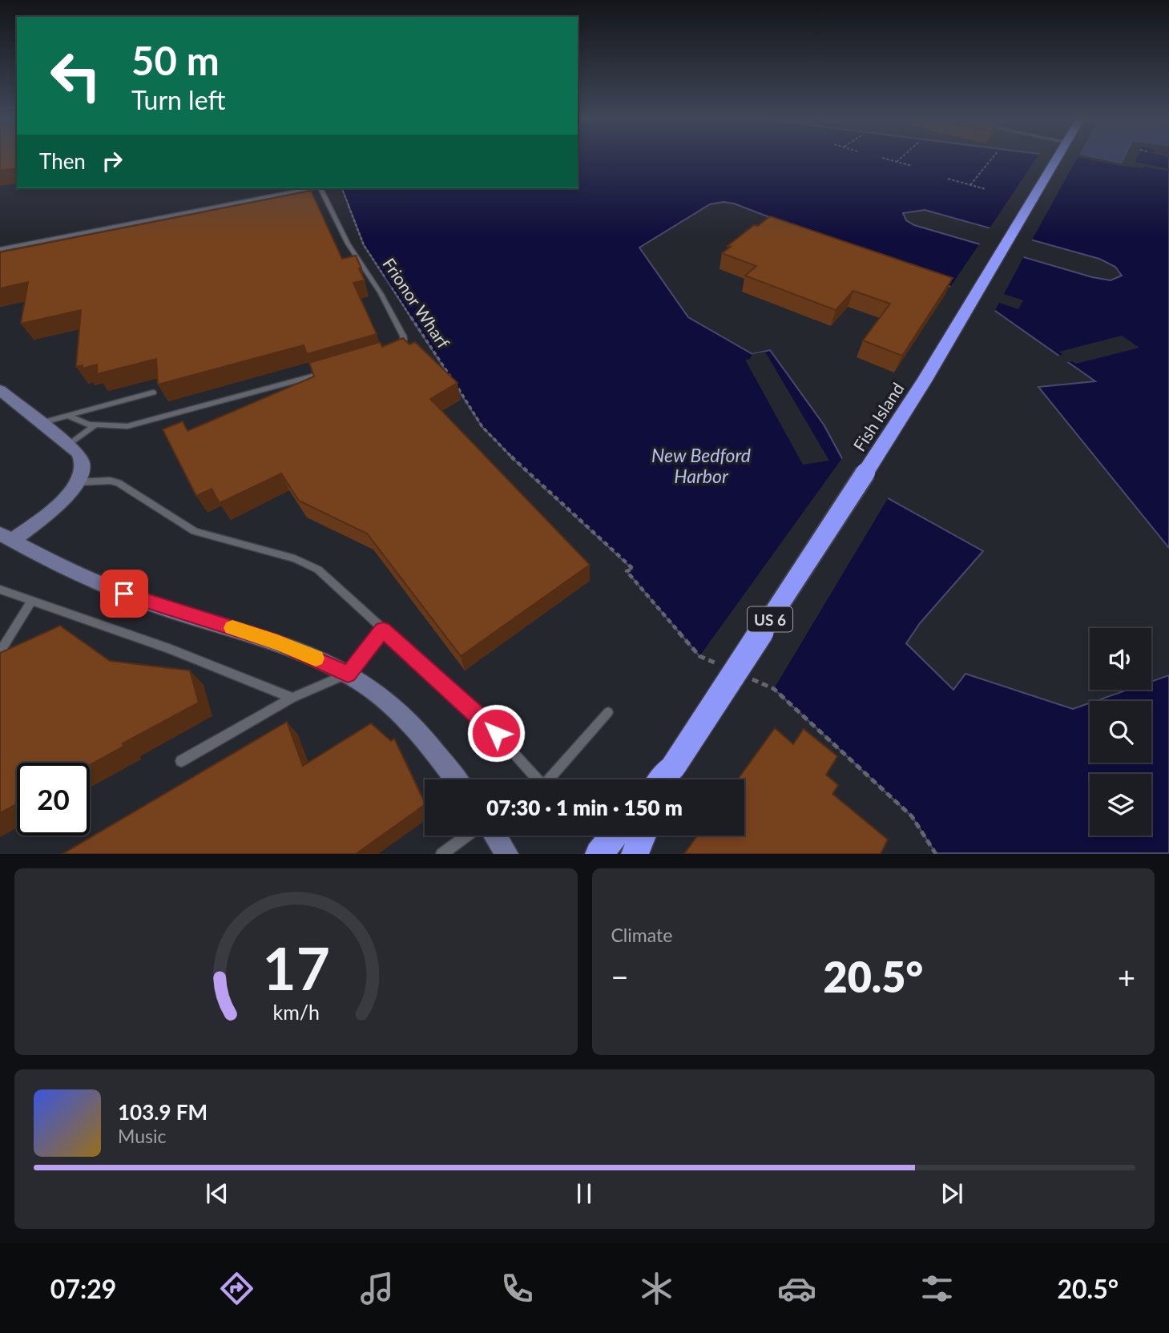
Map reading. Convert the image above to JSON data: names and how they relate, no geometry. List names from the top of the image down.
{
  "streets": {
    "highway": ["Fish Island", "US 6"],
    "path": ["Frionor Wharf"]
  },
  "crossings": [
    ["Fish Island", "US 6"]
  ],
  "water": ["New Bedford Harbor"],
  "page": {
    "turn": ["50 m", "Turn left"],
    "then": "Then",
    "limit": "20",
    "trip": "07:30 · 1 min · 150 m",
    "tile": "Climate",
    "heat": ["−", "20.5°", "+"],
    "song": ["103.9 FM", "Music"],
    "tabs": ["07:29", "20.5°"],
    "gauge": ["17", "km/h"]
  }
}
